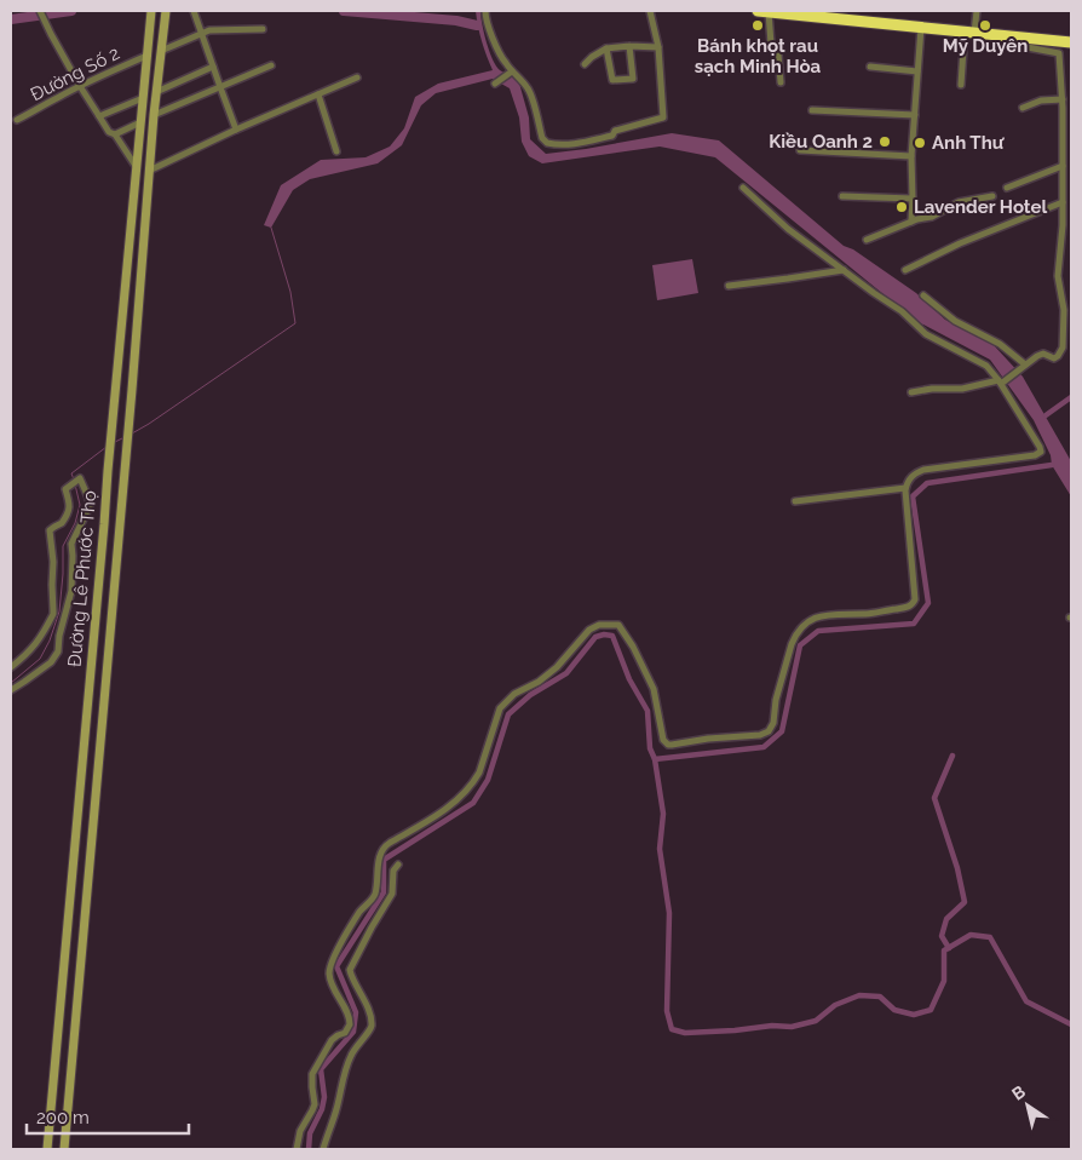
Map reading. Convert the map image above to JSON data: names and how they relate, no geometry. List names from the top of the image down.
{
  "streets": {
    "street": ["Đường Số 2", "Đường Lê Phước Thọ"]
  },
  "crossings": [
    ["Đường Số 2", "Đường Lê Phước Thọ"]
  ],
  "places": [
    "Bánh khọt rau sạch Minh Hòa",
    "Mỹ Duyên",
    "Kiều Oanh 2",
    "Anh Thư",
    "Lavender Hotel"
  ],
  "scale_bar": "200 m",
  "north": "top left"
}
